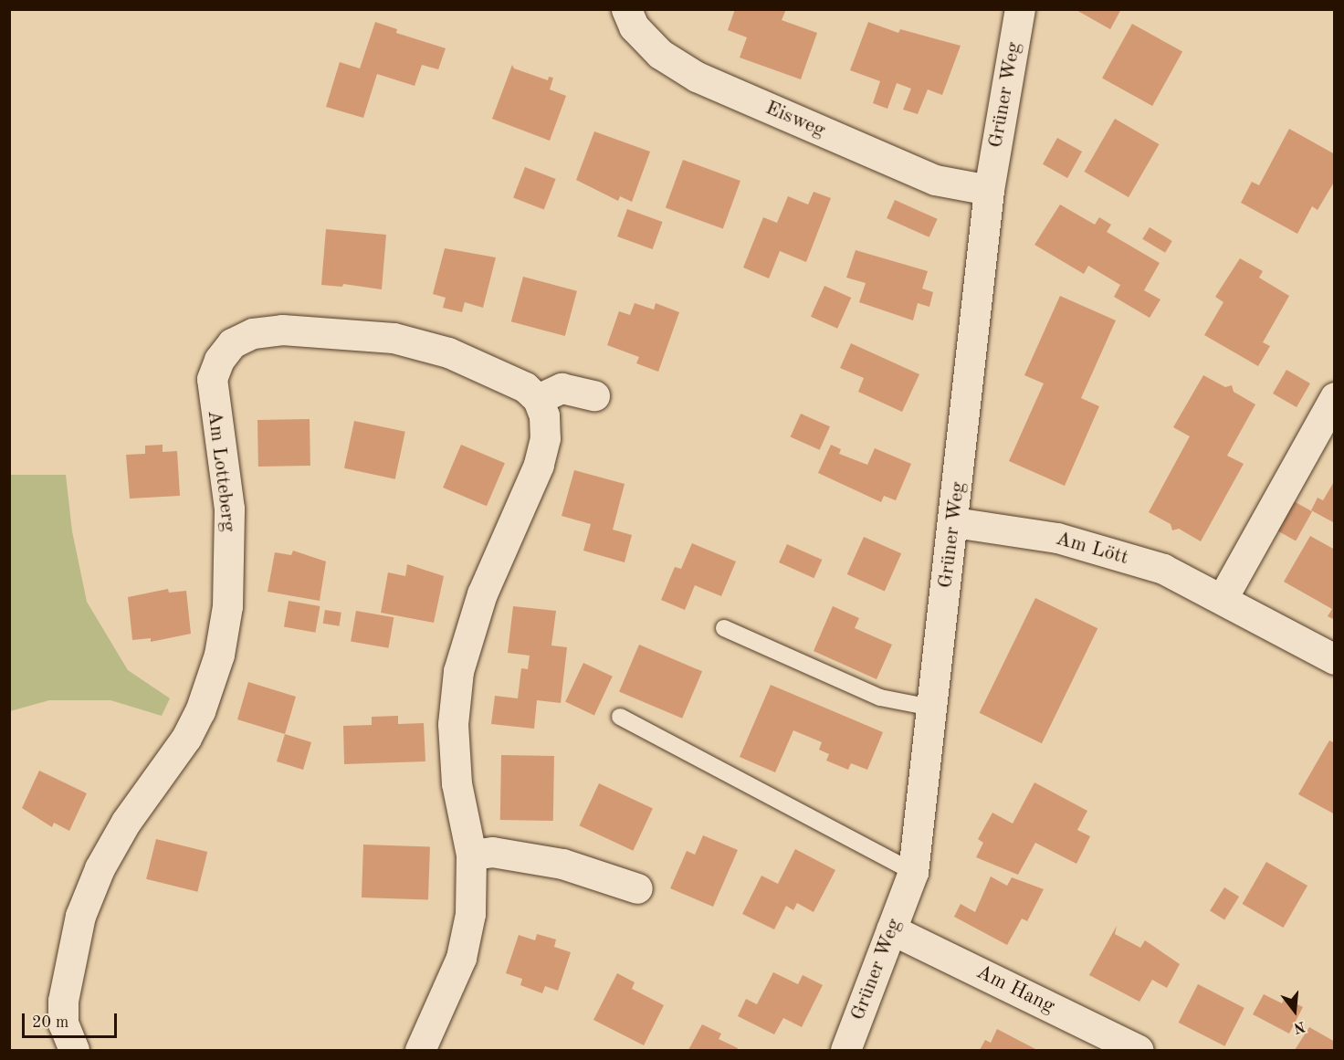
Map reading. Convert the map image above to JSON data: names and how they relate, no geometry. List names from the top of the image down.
{
  "streets": {
    "street": [
      "Grüner Weg",
      "Eisweg",
      "Am Lotteberg",
      "Am Lött",
      "Am Hang"
    ]
  },
  "crossings": [
    ["Grüner Weg", "Eisweg"],
    ["Grüner Weg", "Am Lött"],
    ["Grüner Weg", "Am Hang"]
  ],
  "scale_bar": "20 m",
  "north": "bottom"
}
